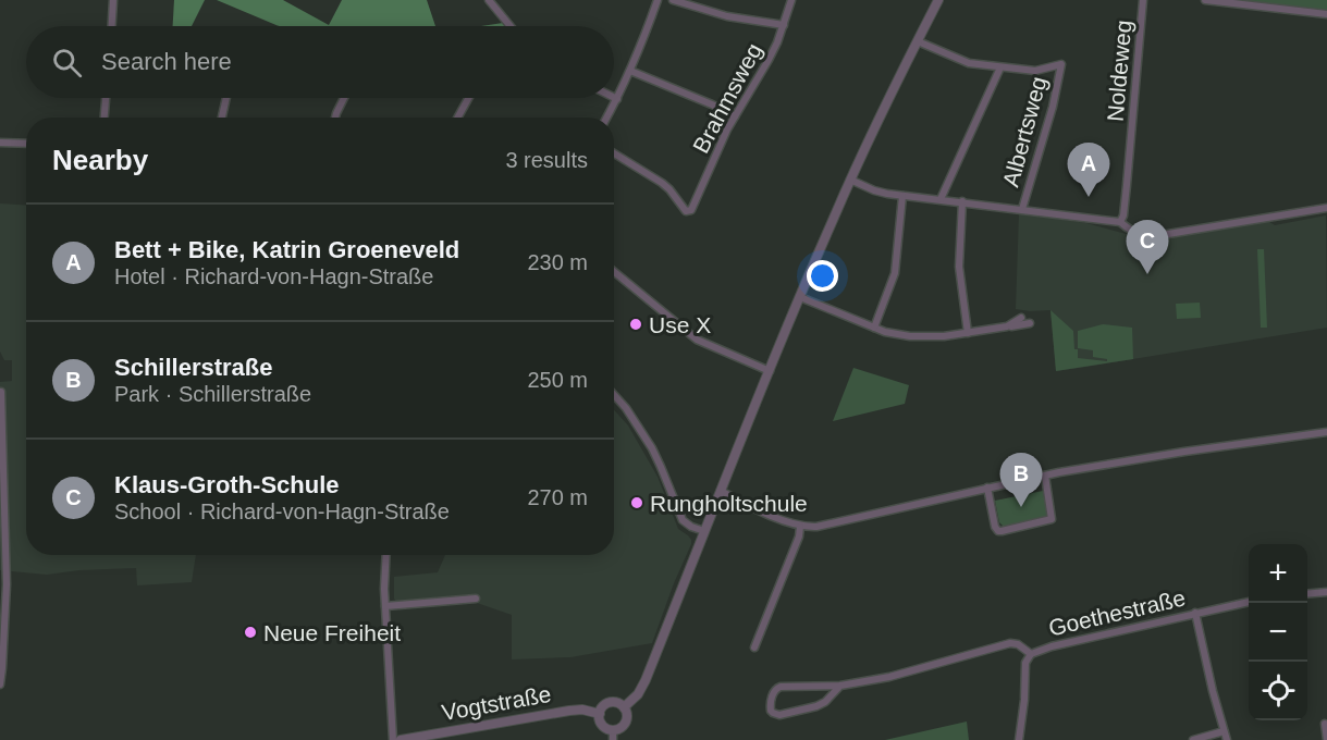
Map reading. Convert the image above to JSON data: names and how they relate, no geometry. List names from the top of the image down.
{
  "streets": {
    "street": [
      "Noldeweg",
      "Brahmsweg",
      "Albertsweg",
      "Goethestraße",
      "Vogtstraße"
    ]
  },
  "places": ["Use X", "Rungholtschule", "Neue Freiheit"],
  "page": {
    "search": "Search here",
    "heading": ["Nearby", "3 results"],
    "pins": ["A", "C", "B"],
    "list": [
      {
        "mark": "A",
        "name": "Bett + Bike, Katrin Groeneveld",
        "note": "Hotel · Richard-von-Hagn-Straße",
        "value": "230 m"
      },
      {
        "mark": "B",
        "name": "Schillerstraße",
        "note": "Park · Schillerstraße",
        "value": "250 m"
      },
      {
        "mark": "C",
        "name": "Klaus-Groth-Schule",
        "note": "School · Richard-von-Hagn-Straße",
        "value": "270 m"
      }
    ],
    "map_buttons": ["+", "−"]
  }
}
